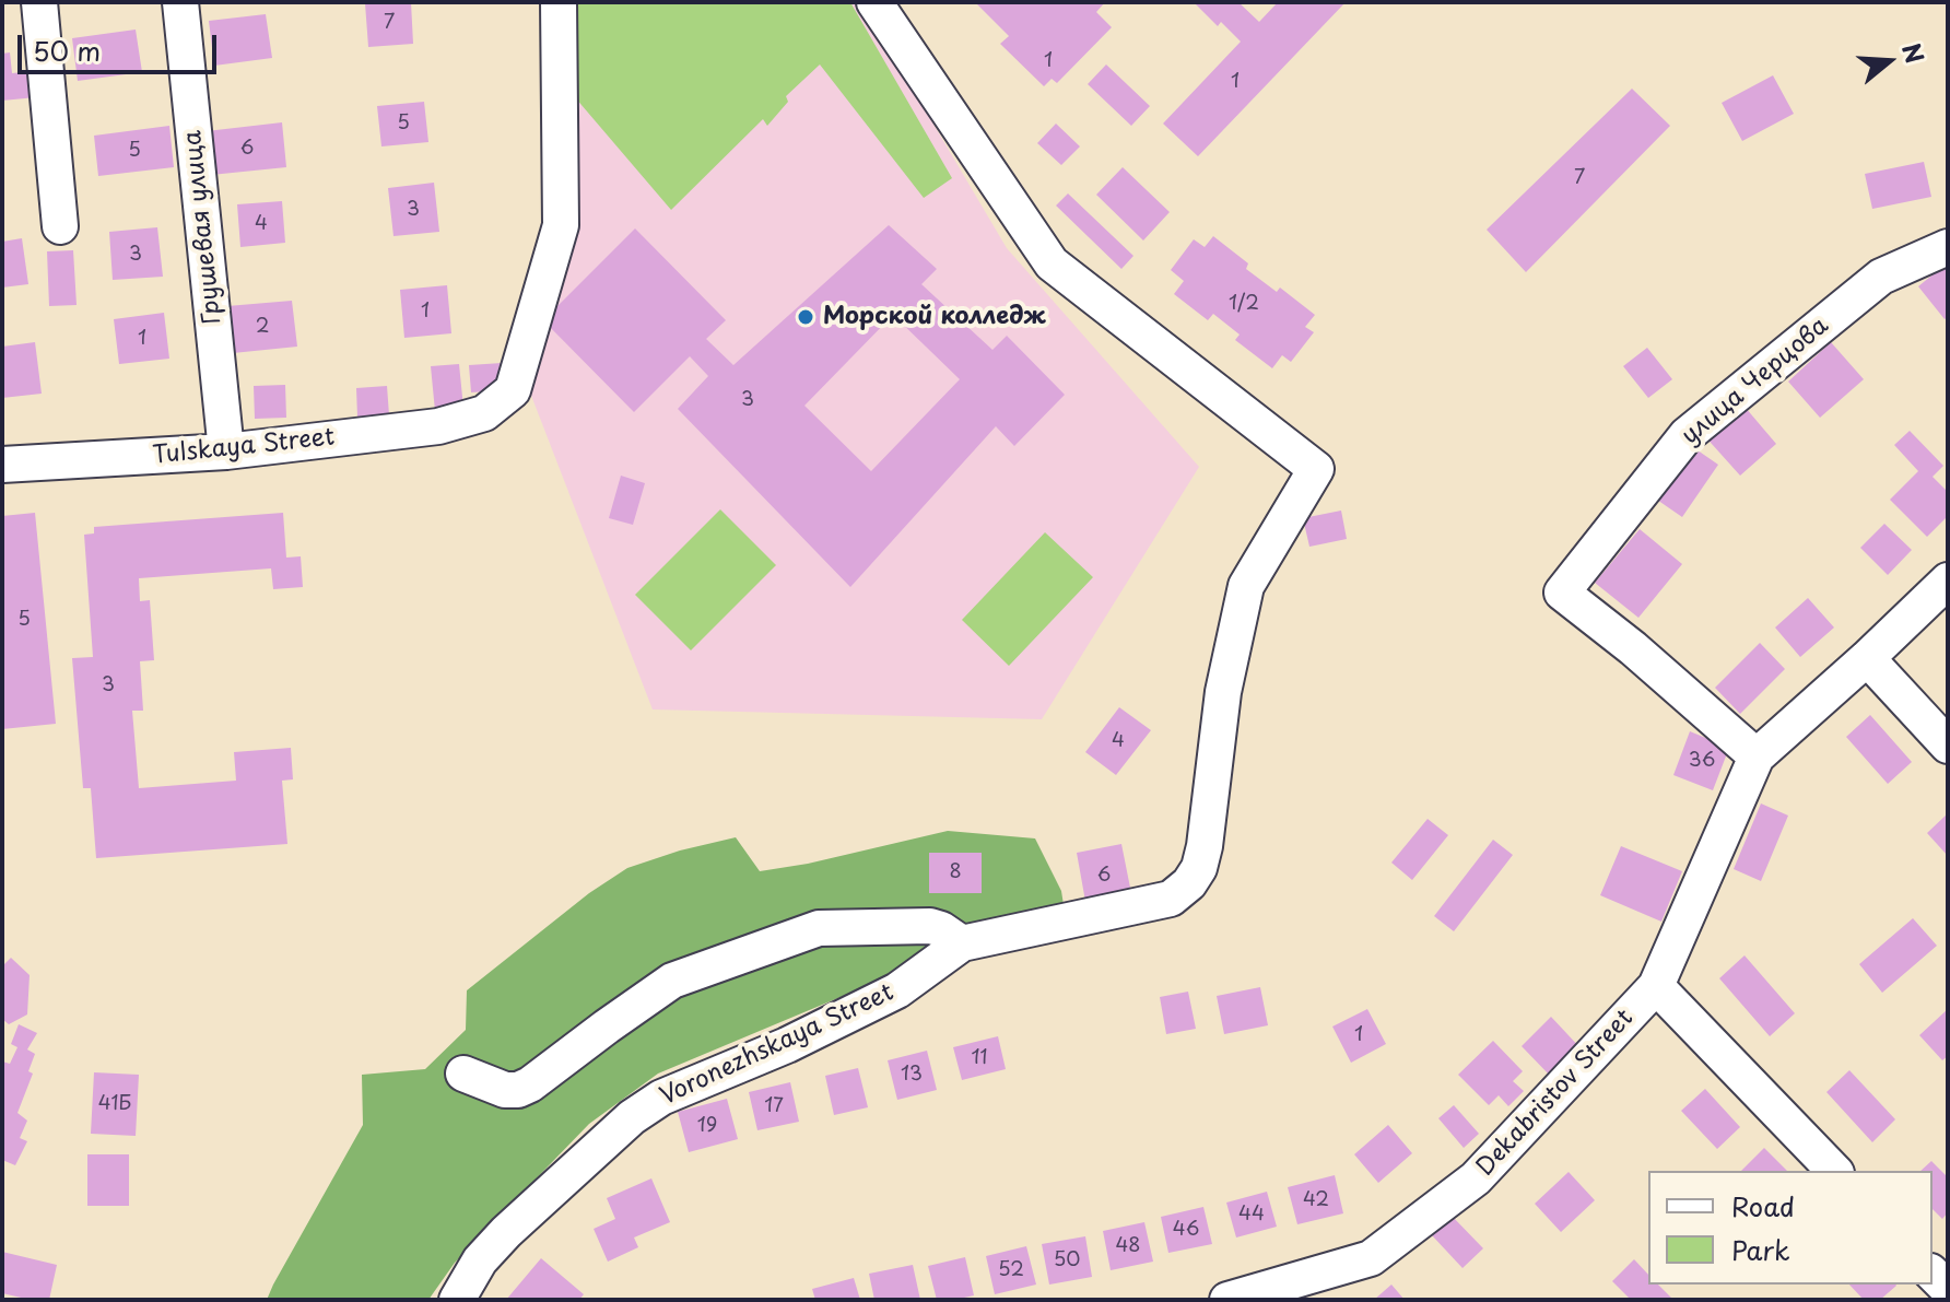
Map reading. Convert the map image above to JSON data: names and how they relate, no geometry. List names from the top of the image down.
{
  "streets": {
    "street": [
      "Грушевая улица",
      "улица Черцова",
      "Tulskaya Street",
      "Voronezhskaya Street",
      "Dekabristov Street"
    ]
  },
  "crossings": [
    ["Грушевая улица", "Tulskaya Street"],
    ["улица Черцова", "Dekabristov Street"]
  ],
  "places": ["Морской колледж"],
  "house_numbers": [
    "7",
    "1",
    "1",
    "5",
    "6",
    "5",
    "7",
    "3",
    "4",
    "3",
    "1/2",
    "1",
    "2",
    "1",
    "3",
    "5",
    "3",
    "4",
    "36",
    "8",
    "6",
    "1",
    "11",
    "13",
    "41Б",
    "17",
    "19",
    "42",
    "44",
    "46",
    "48",
    "50",
    "52"
  ],
  "legend": ["Road", "Park"],
  "scale_bar": "50 m",
  "north": "right"
}
